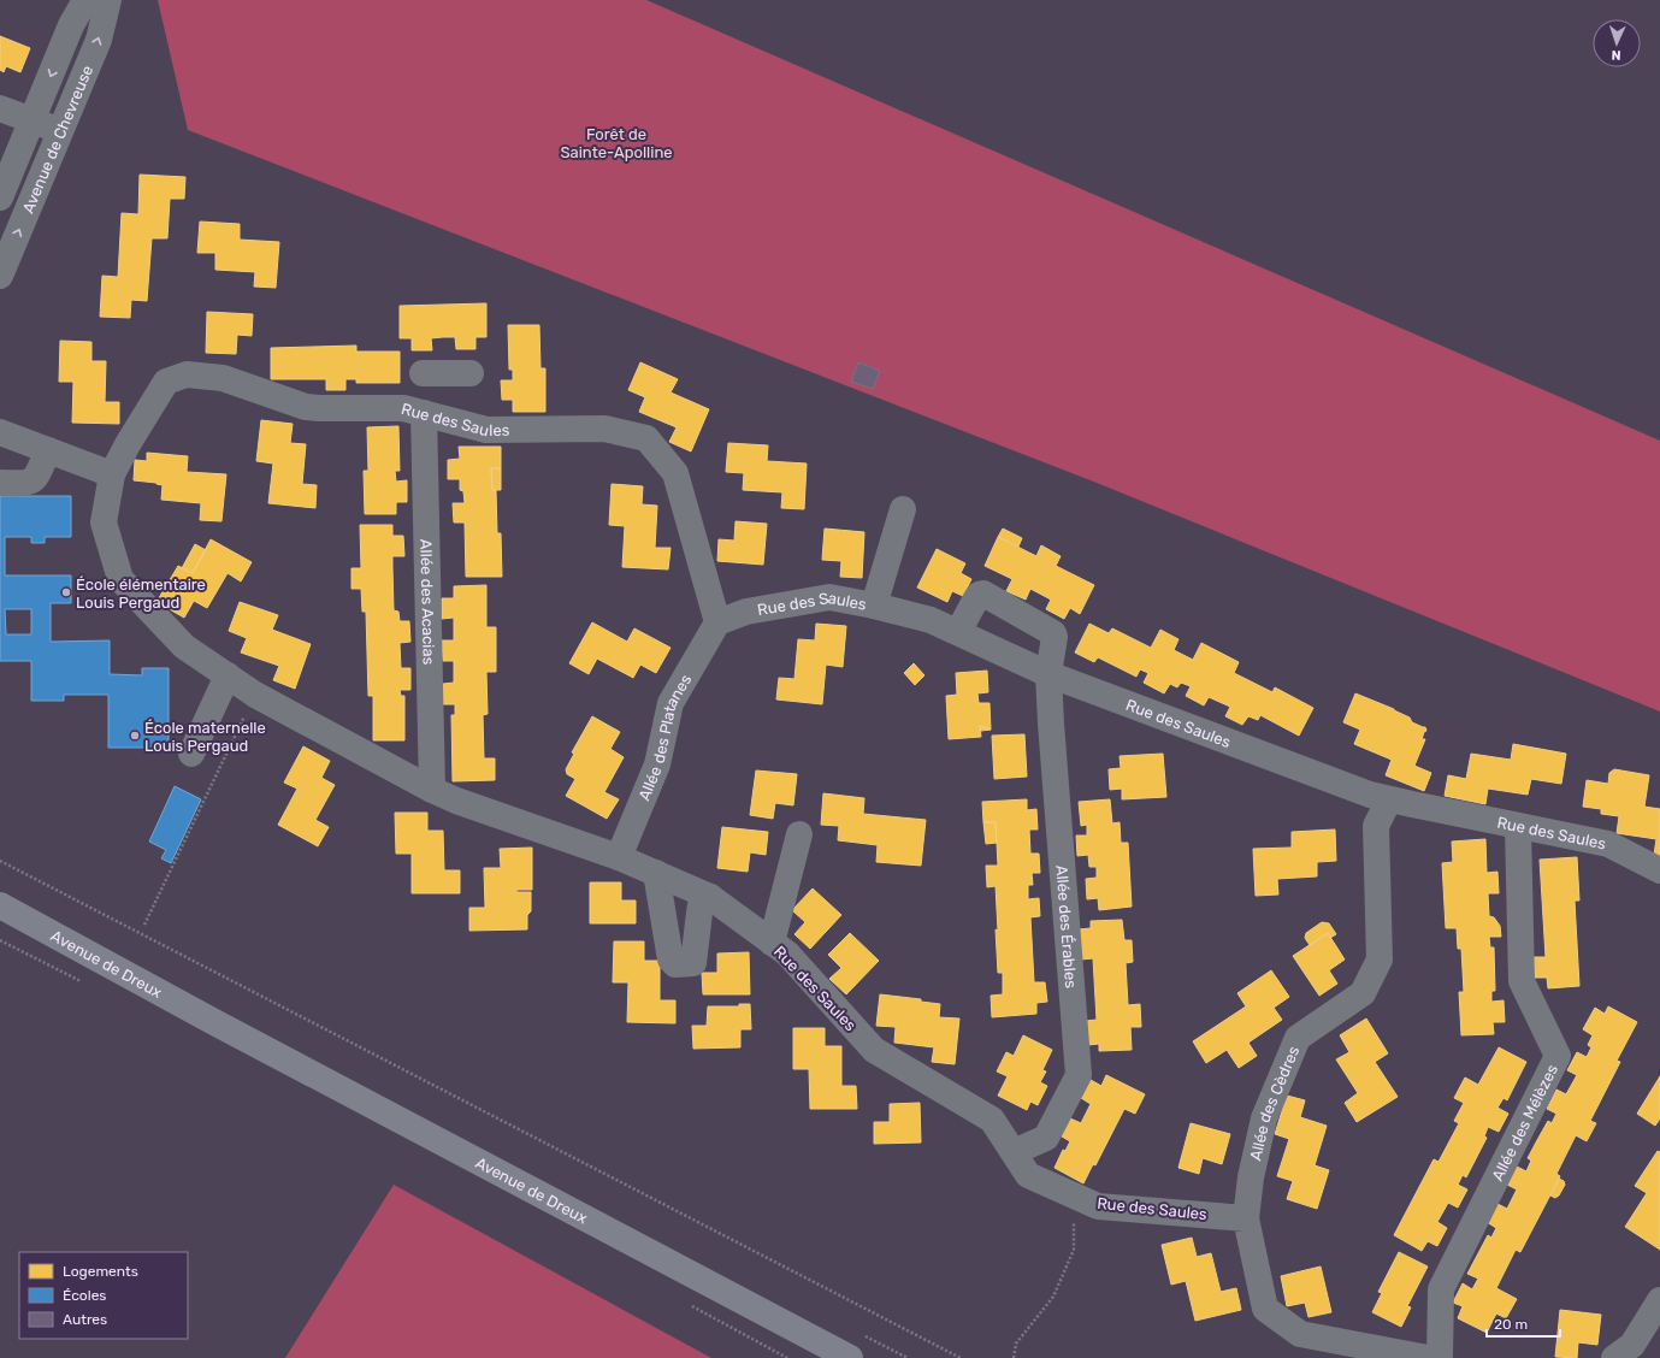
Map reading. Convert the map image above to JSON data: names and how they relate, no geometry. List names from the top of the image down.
{
  "streets": {
    "main road": ["Avenue de Dreux"],
    "street": [
      "Avenue de Chevreuse",
      "Rue des Saules",
      "Allée des Acacias",
      "Allée des Platanes",
      "Allée des Érables",
      "Allée des Cèdres",
      "Allée des Mélèzes"
    ]
  },
  "crossings": [
    ["Rue des Saules", "Allée des Acacias"],
    ["Rue des Saules", "Allée des Platanes"],
    ["Rue des Saules", "Allée des Érables"],
    ["Rue des Saules", "Allée des Cèdres"],
    ["Rue des Saules", "Allée des Mélèzes"]
  ],
  "parks": ["Forêt de Sainte-Apolline"],
  "places": ["École élémentaire Louis Pergaud", "École maternelle Louis Pergaud"],
  "legend": ["Logements", "Écoles", "Autres"],
  "scale_bar": "20 m",
  "north": "bottom"
}
